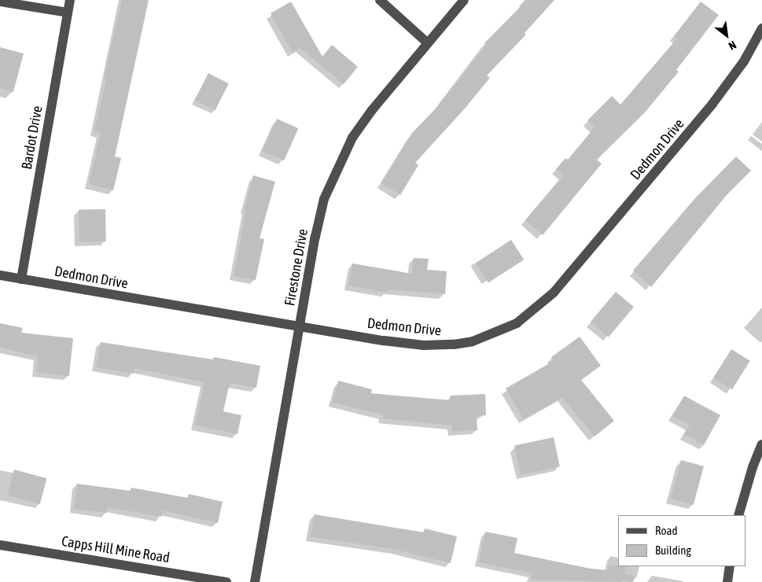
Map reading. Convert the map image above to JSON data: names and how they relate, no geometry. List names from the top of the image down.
{
  "streets": {
    "street": [
      "Bardot Drive",
      "Dedmon Drive",
      "Firestone Drive",
      "Capps Hill Mine Road"
    ]
  },
  "crossings": [
    ["Bardot Drive", "Dedmon Drive"],
    ["Dedmon Drive", "Firestone Drive"]
  ],
  "legend": ["Road", "Building"],
  "north": "bottom right"
}
